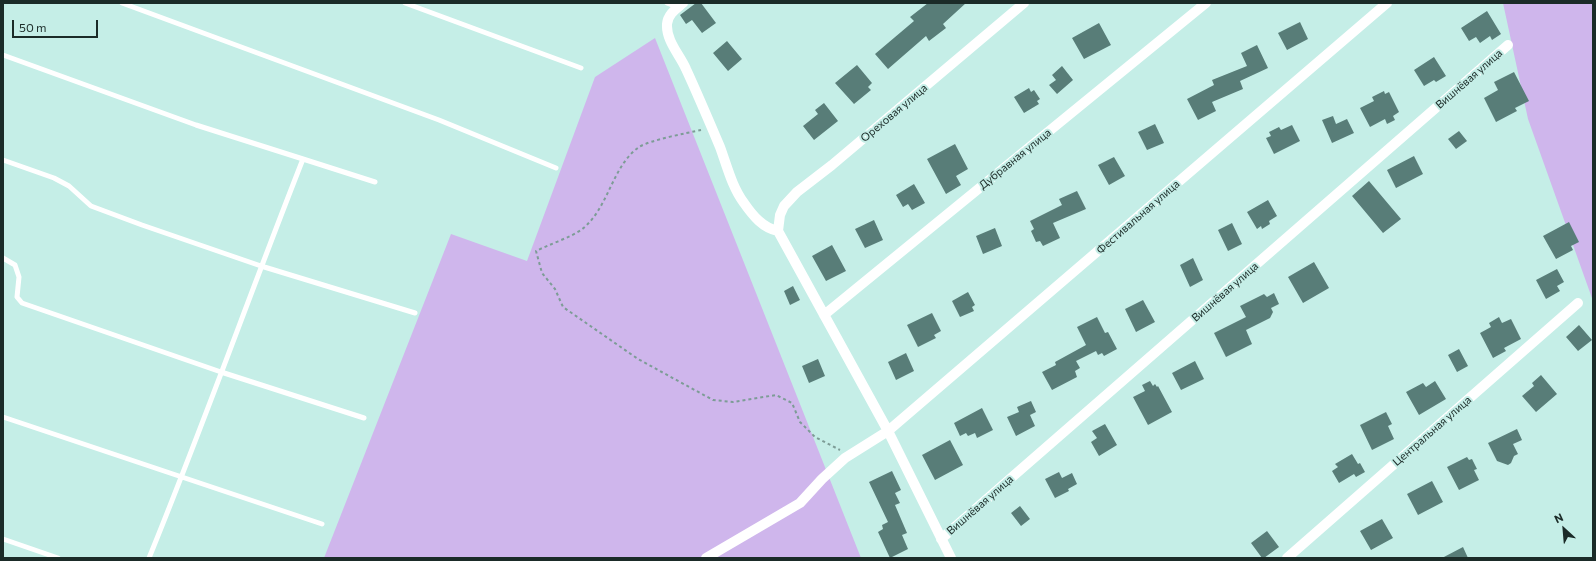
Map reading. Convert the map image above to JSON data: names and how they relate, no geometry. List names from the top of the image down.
{
  "streets": {
    "street": [
      "Вишнёвая улица",
      "Ореховая улица",
      "Дубравная улица",
      "Фестивальная улица",
      "Центральная улица"
    ]
  },
  "scale_bar": "50 m",
  "north": "top left"
}
